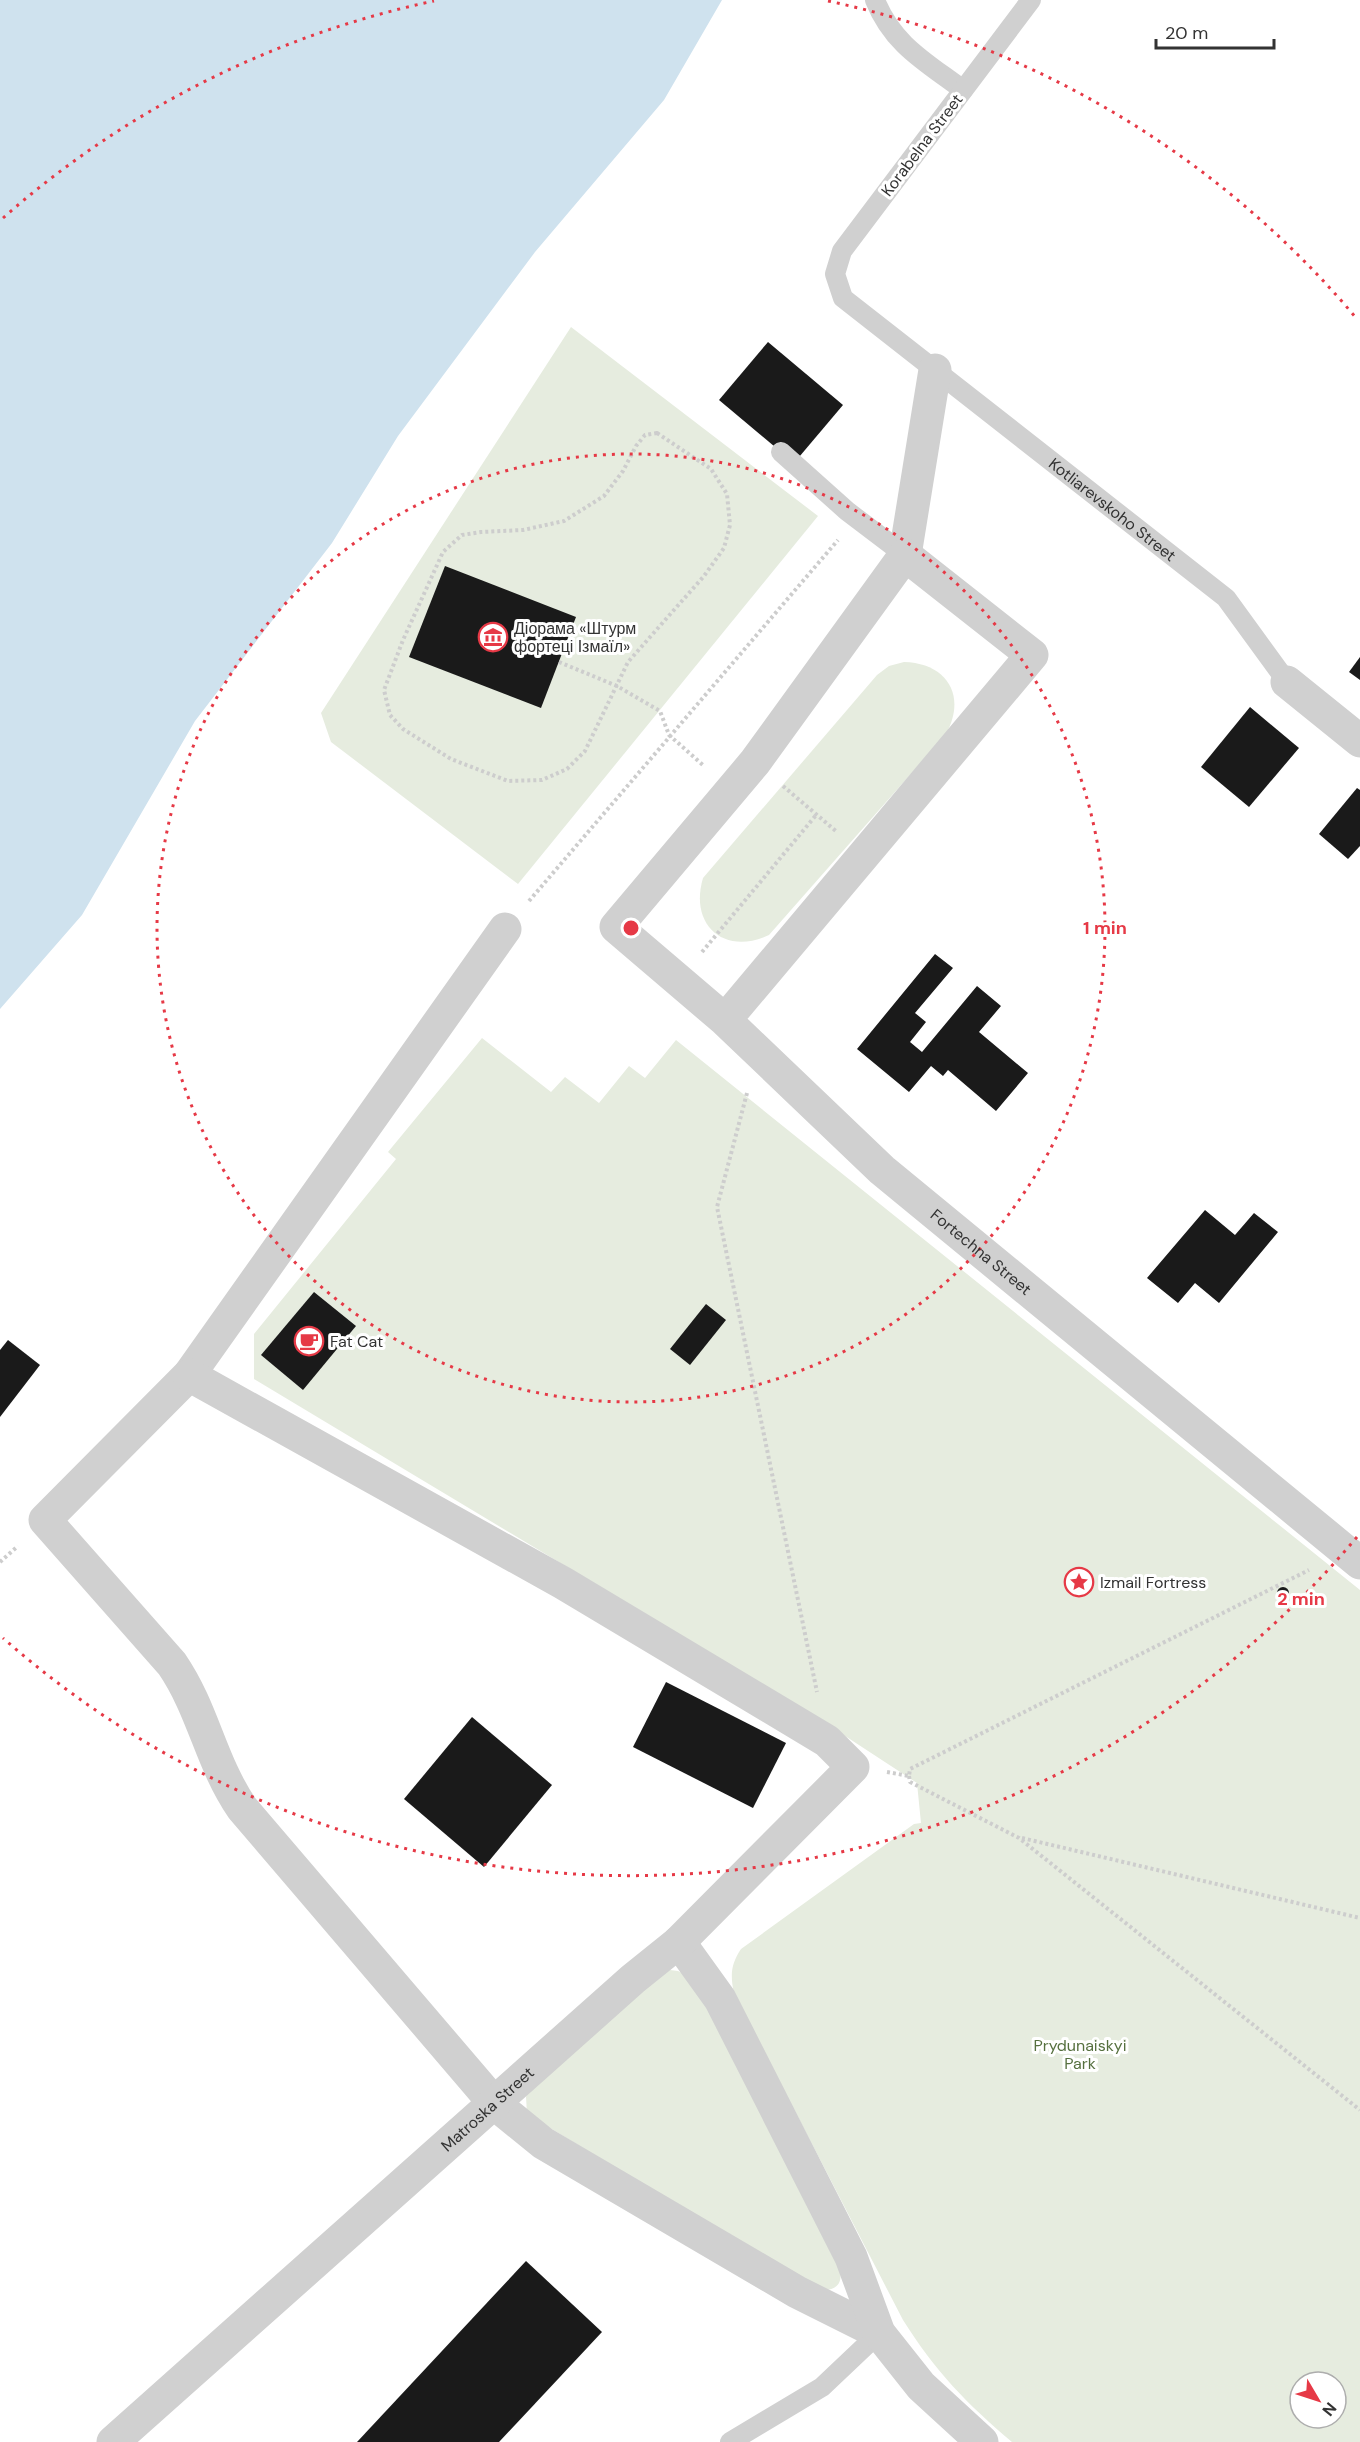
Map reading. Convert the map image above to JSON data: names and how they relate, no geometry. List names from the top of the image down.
{
  "streets": {
    "street": ["Kotliarevskoho Street", "Fortechna Street", "Matroska Street"],
    "lane": ["Korabelna Street"]
  },
  "crossings": [
    ["Korabelna Street", "Kotliarevskoho Street"]
  ],
  "parks": ["Prydunaiskyi Park"],
  "places": {
    "museum": ["Діорама «Штурм фортеці Ізмаїл»"],
    "cafe": ["Fat Cat"],
    "place": ["Izmail Fortress"]
  },
  "scale_bar": "20 m",
  "north": "bottom right",
  "rings": ["1 min", "2 min"]
}
